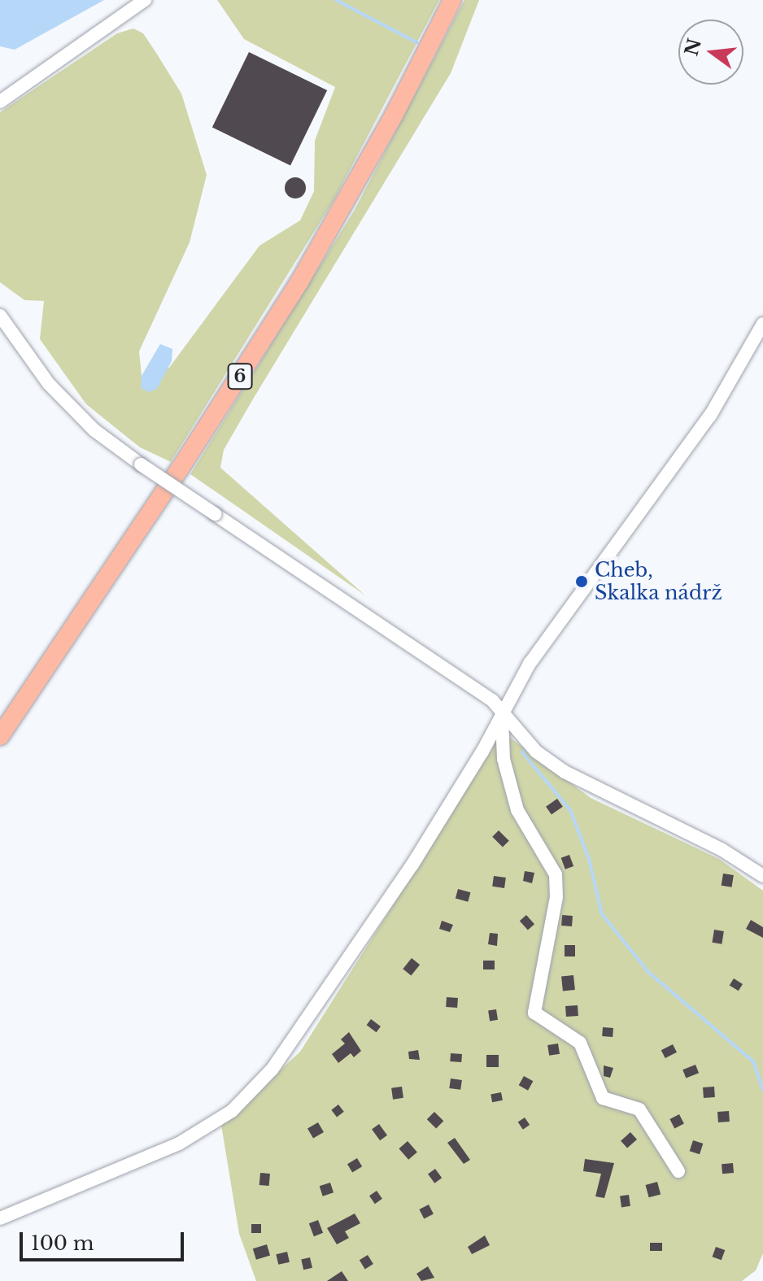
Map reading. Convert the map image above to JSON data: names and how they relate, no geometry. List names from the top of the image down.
{
  "streets": {
    "main road": ["6"]
  },
  "places": ["Cheb, Skalka nádrž"],
  "scale_bar": "100 m",
  "north": "left"
}
